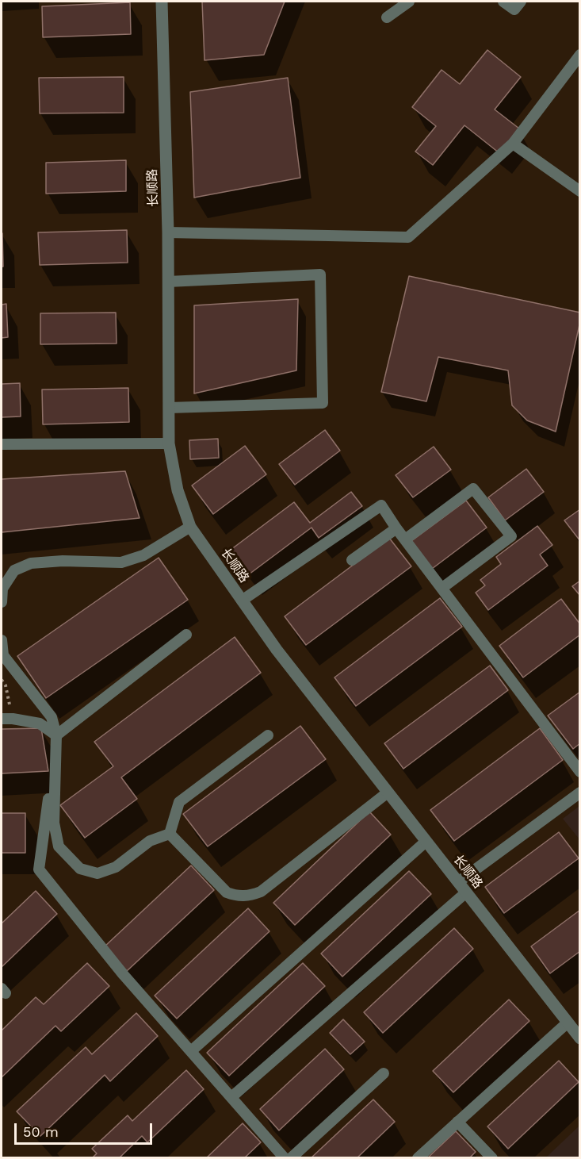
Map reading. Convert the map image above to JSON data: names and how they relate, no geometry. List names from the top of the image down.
{
  "streets": {
    "street": ["长顺路"]
  },
  "scale_bar": "50 m"
}
